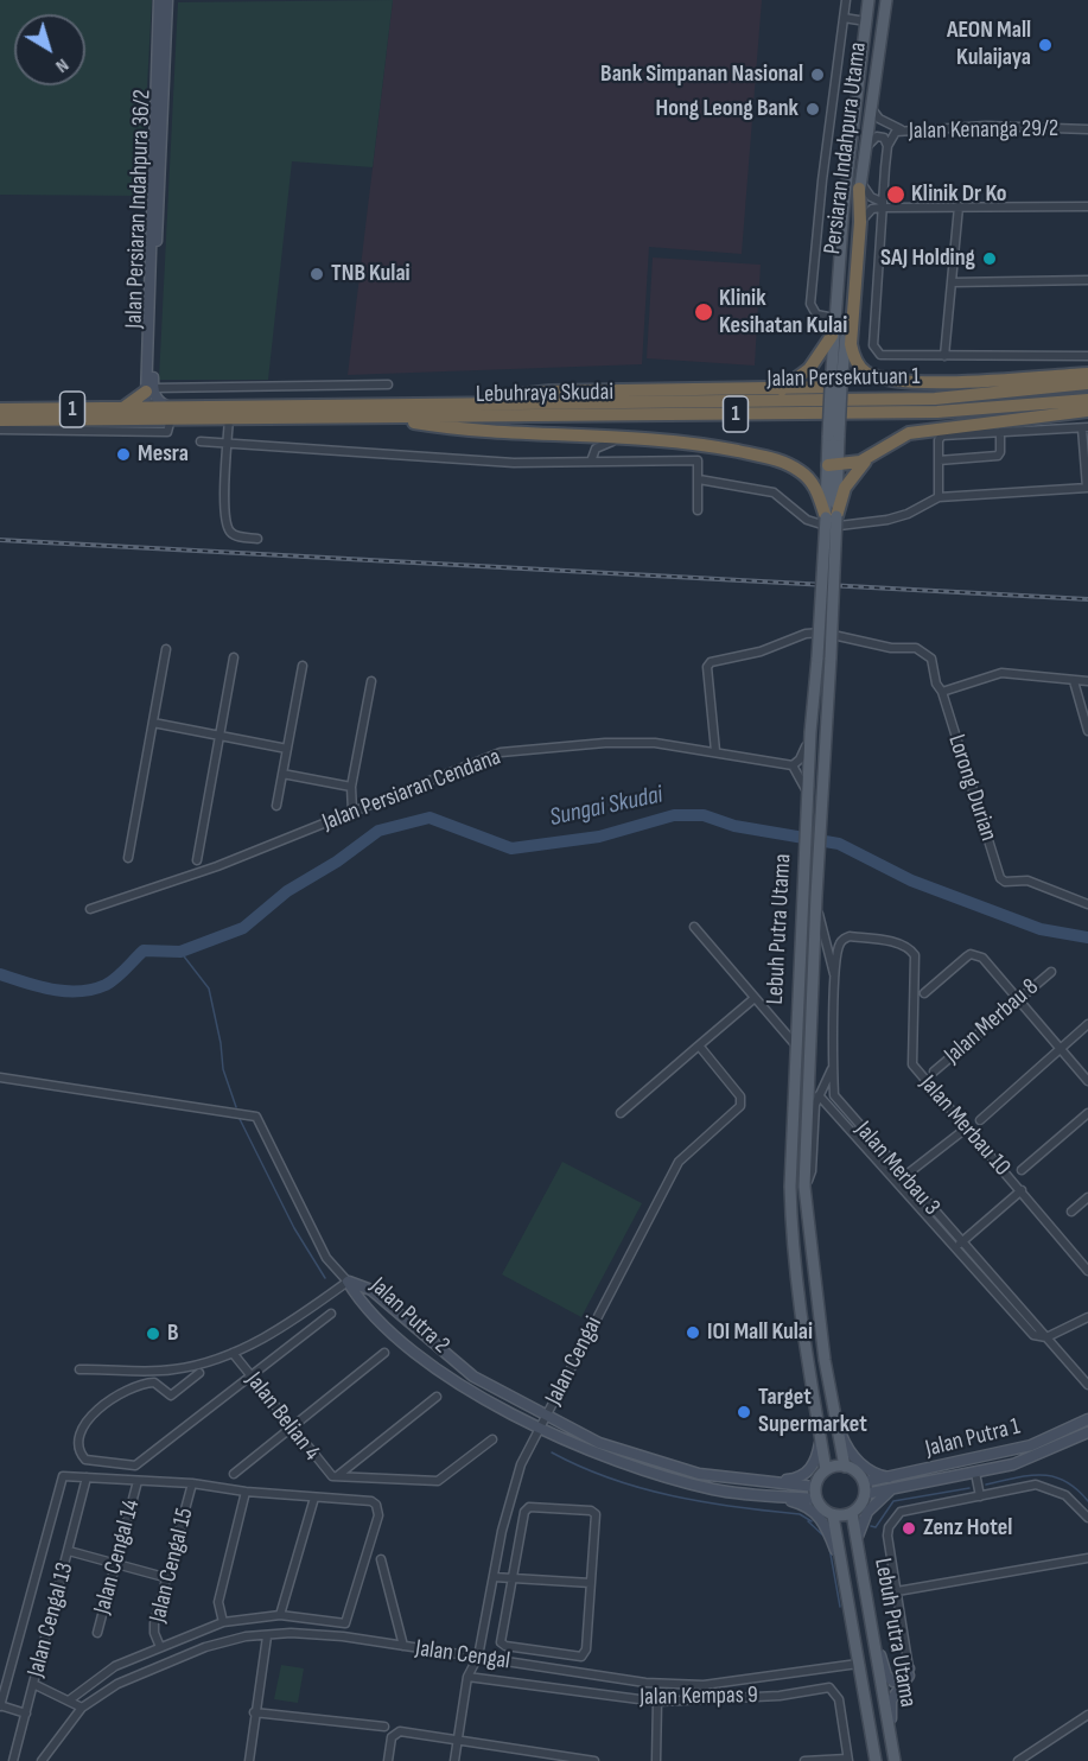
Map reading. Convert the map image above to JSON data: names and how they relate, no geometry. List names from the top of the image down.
{
  "streets": {
    "highway": ["Jalan Persekutuan 1", "Lebuhraya Skudai", "1"],
    "main road": ["Persiaran Indahpura Utama", "Lebuh Putra Utama"],
    "street": [
      "Jalan Kenanga 29/2",
      "Jalan Persiaran Indahpura 36/2",
      "Lorong Durian",
      "Jalan Persiaran Cendana",
      "Jalan Merbau 8",
      "Jalan Merbau 10",
      "Jalan Merbau 3",
      "Jalan Putra 2",
      "Jalan Cengai",
      "Jalan Belian 4",
      "Jalan Putra 1",
      "Jalan Cengal 14",
      "Jalan Cengal 15",
      "Jalan Cengal 13",
      "Jalan Cengal",
      "Jalan Kempas 9"
    ]
  },
  "crossings": [
    ["Persiaran Indahpura Utama", "Lebuh Putra Utama"],
    ["Jalan Persiaran Indahpura 36/2", "Lebuhraya Skudai"],
    ["Jalan Persekutuan 1", "Lebuhraya Skudai"],
    ["Lorong Durian", "Jalan Persiaran Cendana"],
    ["Lebuh Putra Utama", "Jalan Putra 2"],
    ["Lebuh Putra Utama", "Jalan Putra 1"],
    ["Lebuh Putra Utama", "Jalan Cengal"],
    ["Jalan Merbau 10", "Jalan Merbau 3"],
    ["Jalan Putra 2", "Jalan Cengai"],
    ["Jalan Putra 2", "Jalan Putra 1"],
    ["Jalan Cengai", "Jalan Cengal"],
    ["Jalan Cengai", "Jalan Kempas 9"]
  ],
  "water": ["Sungai Skudai"],
  "places": [
    "AEON Mall Kulaijaya",
    "Bank Simpanan Nasional",
    "Hong Leong Bank",
    "Klinik Dr Ko",
    "SAJ Holding",
    "TNB Kulai",
    "Klinik Kesihatan Kulai",
    "Mesra",
    "IOI Mall Kulai",
    "B",
    "Target Supermarket",
    "Zenz Hotel"
  ],
  "north": "bottom right"
}
